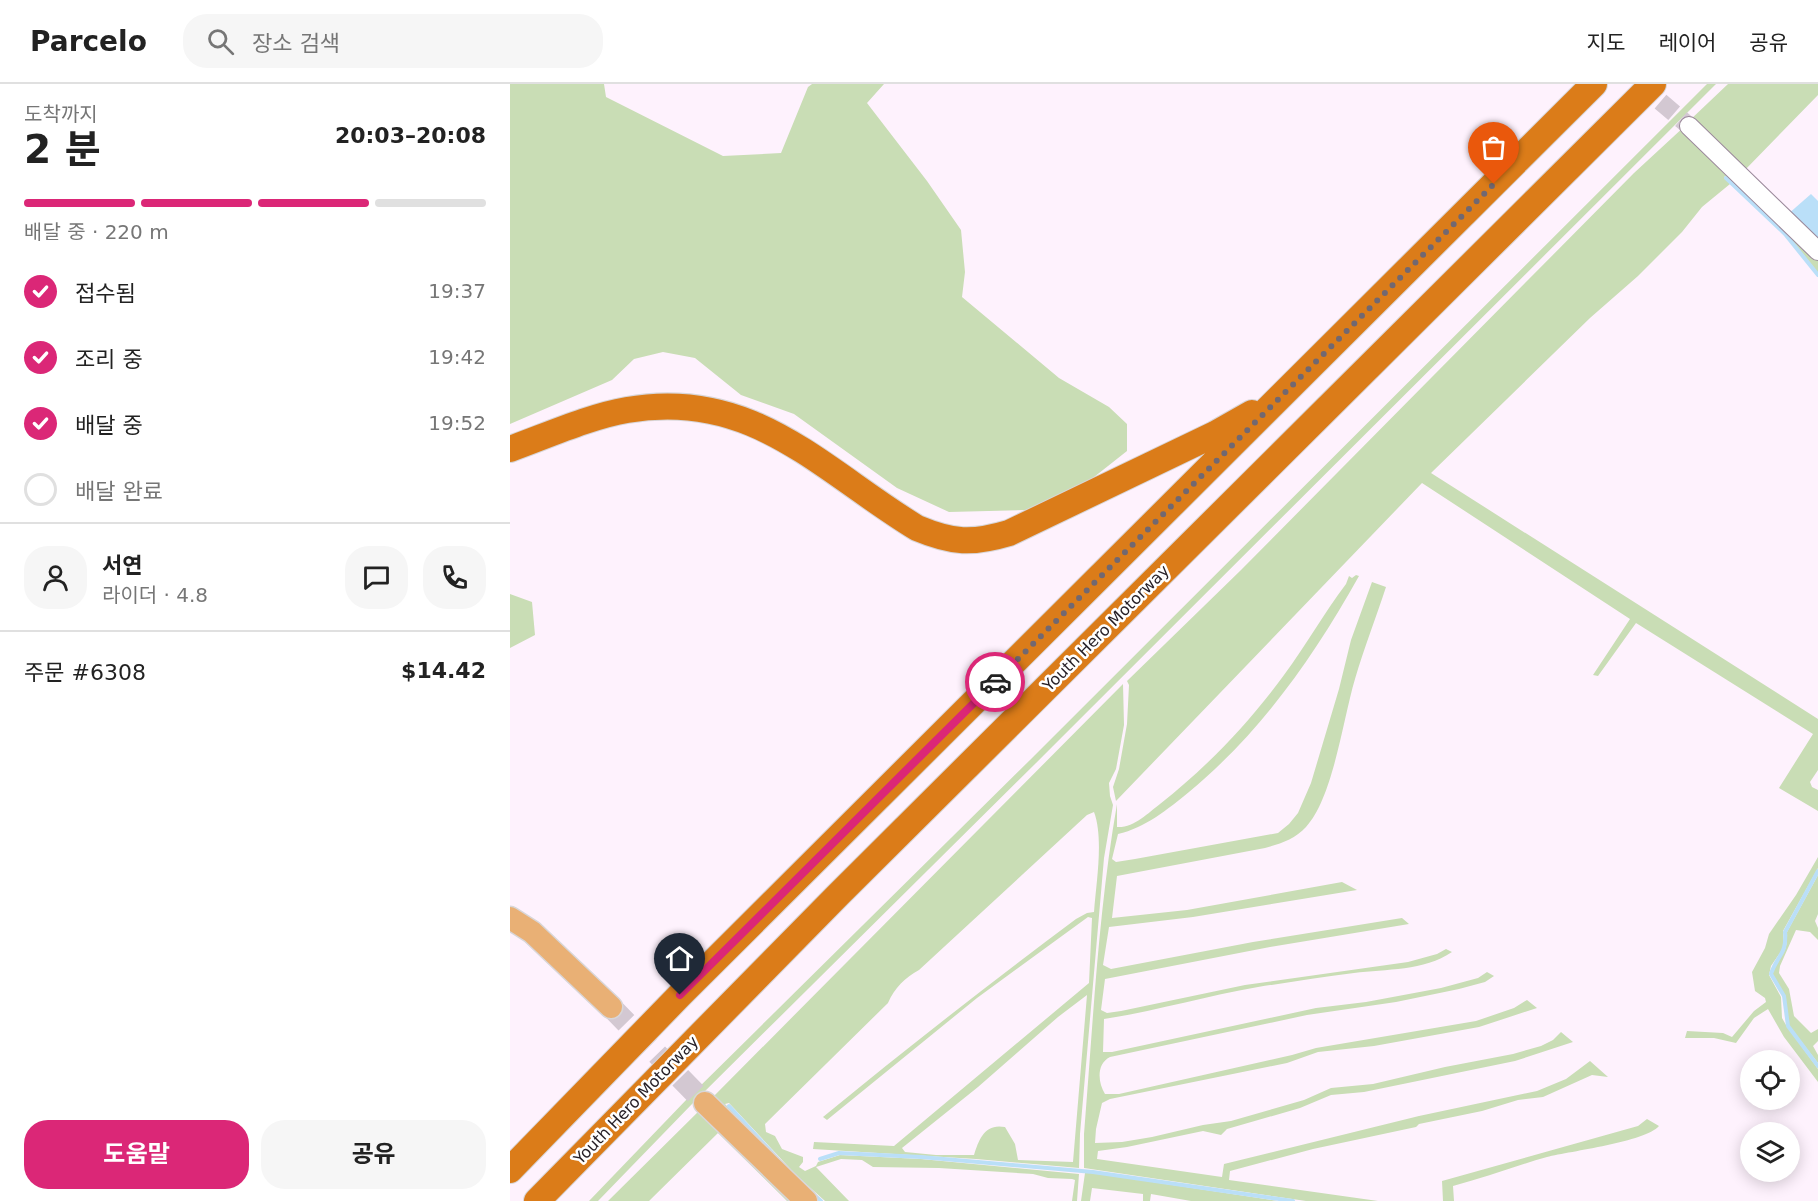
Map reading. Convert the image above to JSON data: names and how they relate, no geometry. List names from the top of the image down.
{
  "streets": {
    "highway": ["Youth Hero Motorway"]
  },
  "page": {
    "header": "Parcelo",
    "search": "장소 검색",
    "nav": ["지도", "레이어", "공유"],
    "heading": ["2 분", "도착까지", "20:03–20:08"],
    "panel": [
      "서연",
      "라이더 · 4.8",
      "주문 #6308",
      "$14.42"
    ],
    "bar": "배달 중 · 220 m",
    "list": [
      ["접수됨", "19:37"],
      ["조리 중", "19:42"],
      ["배달 중", "19:52"],
      "배달 완료"
    ],
    "buttons": ["도움말", "공유"]
  }
}
